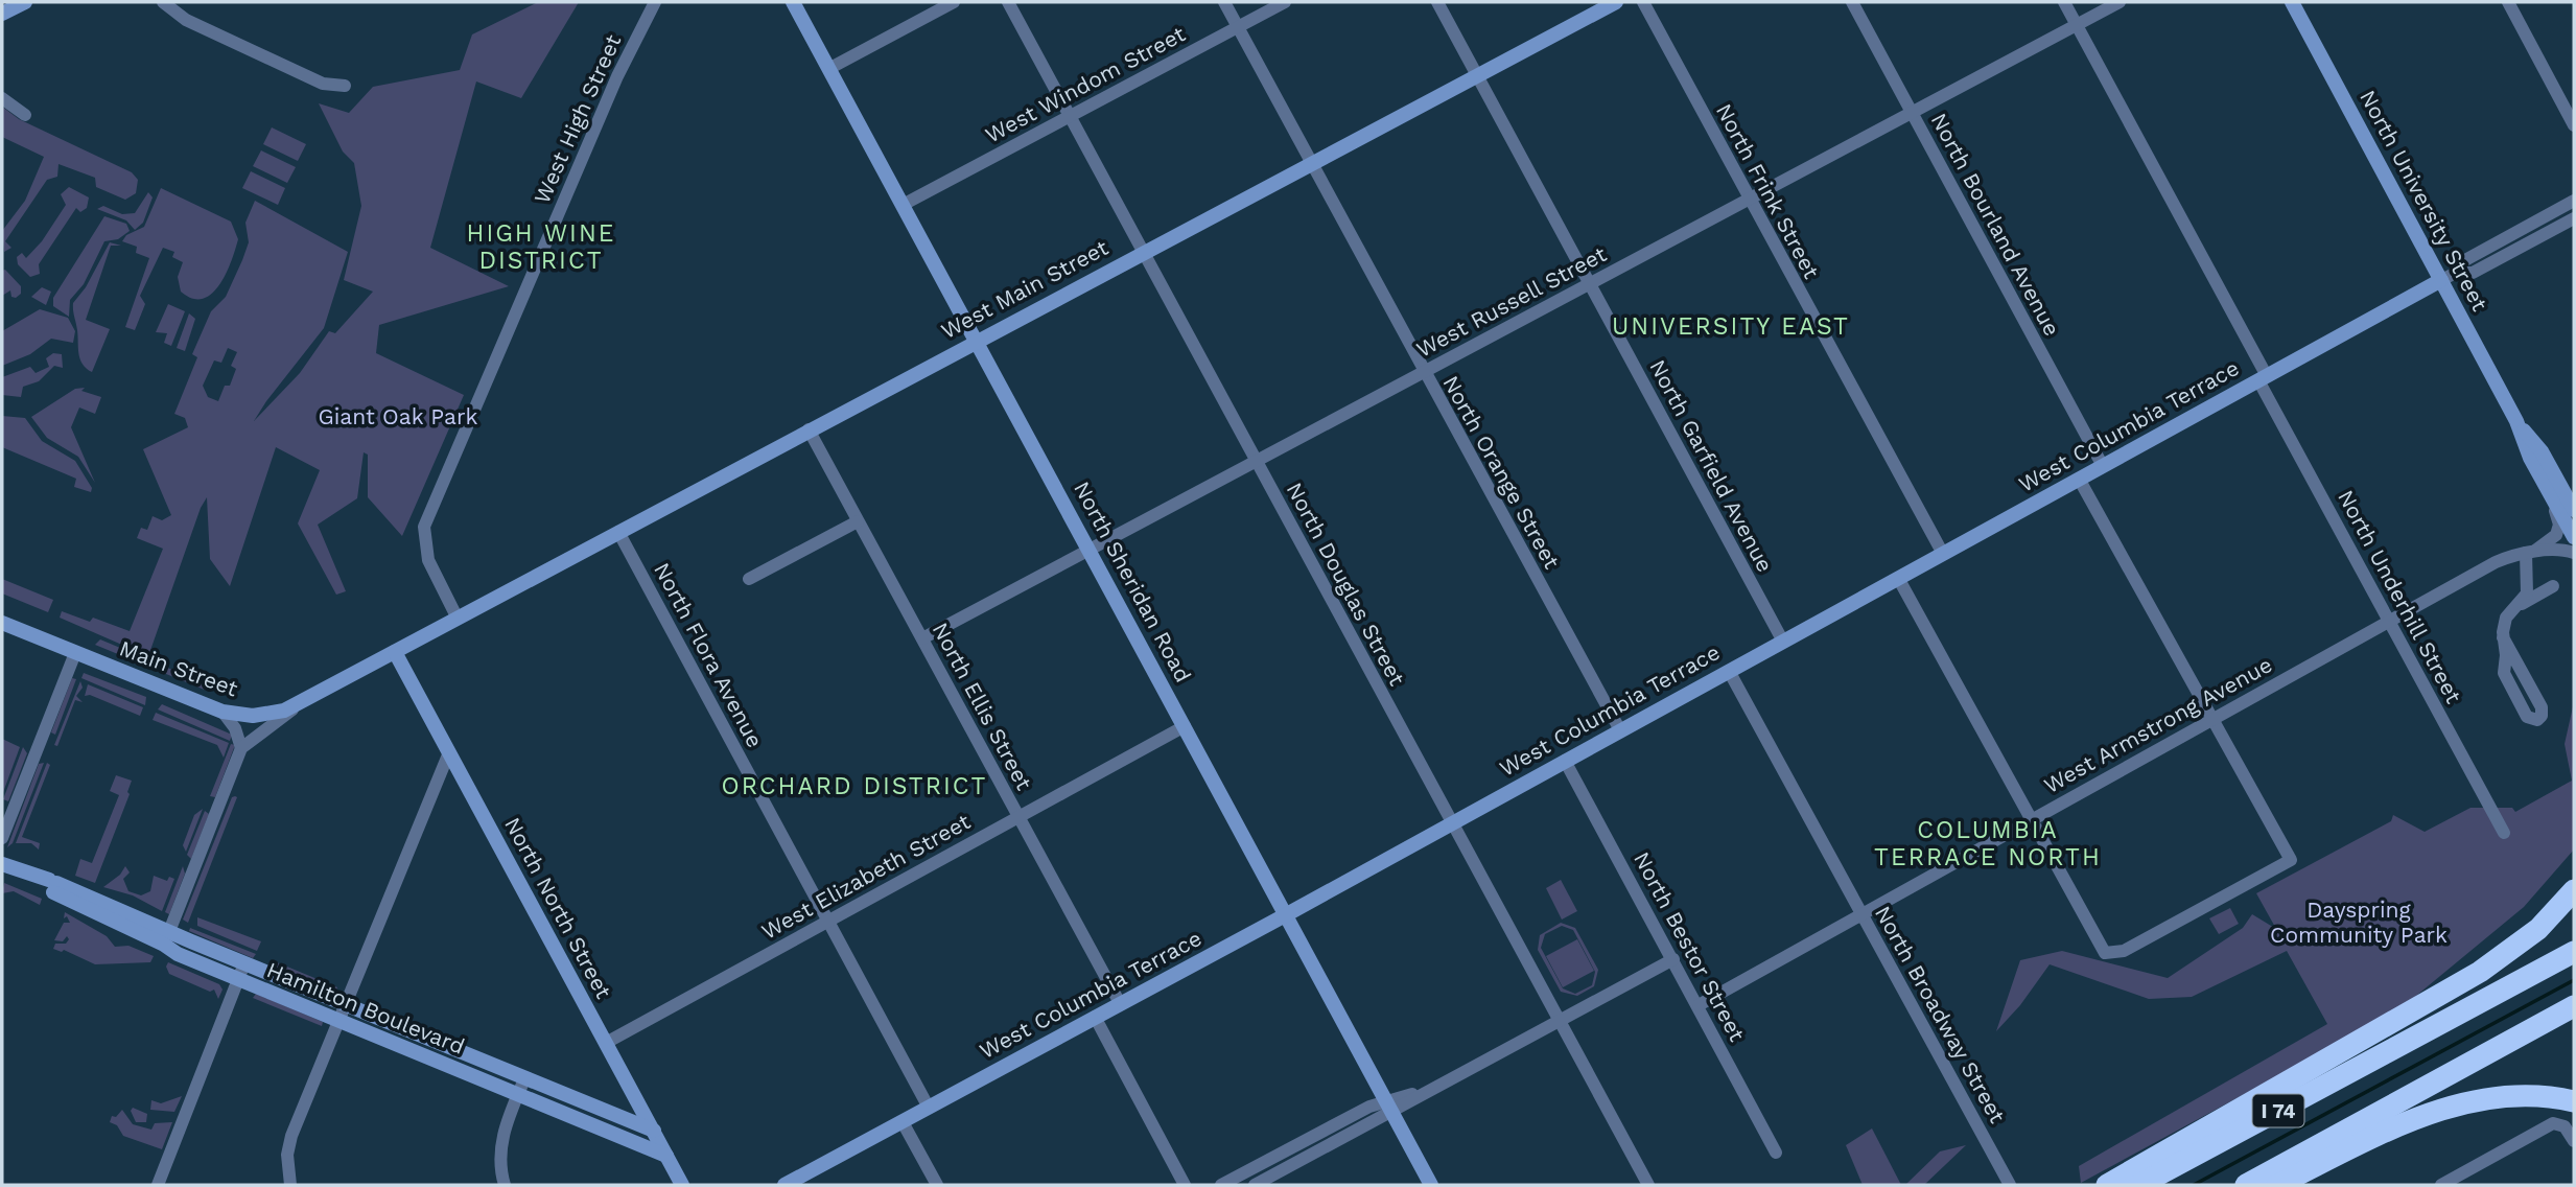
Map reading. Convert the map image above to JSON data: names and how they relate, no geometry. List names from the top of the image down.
{
  "streets": {
    "highway": ["I 74"],
    "street": [
      "West Windom Street",
      "West High Street",
      "North Frink Street",
      "North University Street",
      "North Bourland Avenue",
      "West Main Street",
      "West Russell Street",
      "West Columbia Terrace",
      "North Garfield Avenue",
      "North Orange Street",
      "North Sheridan Road",
      "North Douglas Street",
      "North Underhill Street",
      "North Flora Avenue",
      "Main Street",
      "North Ellis Street",
      "West Armstrong Avenue",
      "West Elizabeth Street",
      "North North Street",
      "North Bestor Street",
      "Hamilton Boulevard",
      "North Broadway Street"
    ]
  },
  "crossings": [
    ["West Windom Street", "North Orange Street"],
    ["West Windom Street", "North Sheridan Road"],
    ["West Windom Street", "North Douglas Street"],
    ["West High Street", "West Main Street"],
    ["West High Street", "Main Street"],
    ["North Frink Street", "West Russell Street"],
    ["North Frink Street", "West Columbia Terrace"],
    ["North University Street", "West Columbia Terrace"],
    ["North University Street", "West Armstrong Avenue"],
    ["North Bourland Avenue", "West Russell Street"],
    ["North Bourland Avenue", "West Columbia Terrace"],
    ["West Main Street", "North Garfield Avenue"],
    ["West Main Street", "North Orange Street"],
    ["West Main Street", "North Sheridan Road"],
    ["West Main Street", "North Douglas Street"],
    ["West Main Street", "North Flora Avenue"],
    ["West Main Street", "Main Street"],
    ["West Main Street", "North Ellis Street"],
    ["West Russell Street", "North Garfield Avenue"],
    ["West Russell Street", "North Orange Street"],
    ["West Russell Street", "North Sheridan Road"],
    ["West Russell Street", "North Douglas Street"],
    ["West Russell Street", "North Underhill Street"],
    ["West Russell Street", "North Ellis Street"],
    ["West Columbia Terrace", "North Garfield Avenue"],
    ["West Columbia Terrace", "North Orange Street"],
    ["West Columbia Terrace", "North Sheridan Road"],
    ["West Columbia Terrace", "North Douglas Street"],
    ["West Columbia Terrace", "North Underhill Street"],
    ["West Columbia Terrace", "North Flora Avenue"],
    ["West Columbia Terrace", "North Ellis Street"],
    ["West Columbia Terrace", "North Bestor Street"],
    ["West Columbia Terrace", "North Broadway Street"],
    ["North Sheridan Road", "West Elizabeth Street"],
    ["North Underhill Street", "West Armstrong Avenue"],
    ["North Flora Avenue", "West Elizabeth Street"],
    ["Main Street", "North North Street"],
    ["North Ellis Street", "West Elizabeth Street"],
    ["West Armstrong Avenue", "North Bestor Street"],
    ["West Armstrong Avenue", "North Broadway Street"],
    ["West Elizabeth Street", "North North Street"],
    ["North North Street", "Hamilton Boulevard"]
  ],
  "districts": [
    "HIGH WINE DISTRICT",
    "UNIVERSITY EAST",
    "ORCHARD DISTRICT",
    "COLUMBIA TERRACE NORTH"
  ],
  "parks": ["Giant Oak Park", "Dayspring Community Park"]
}
